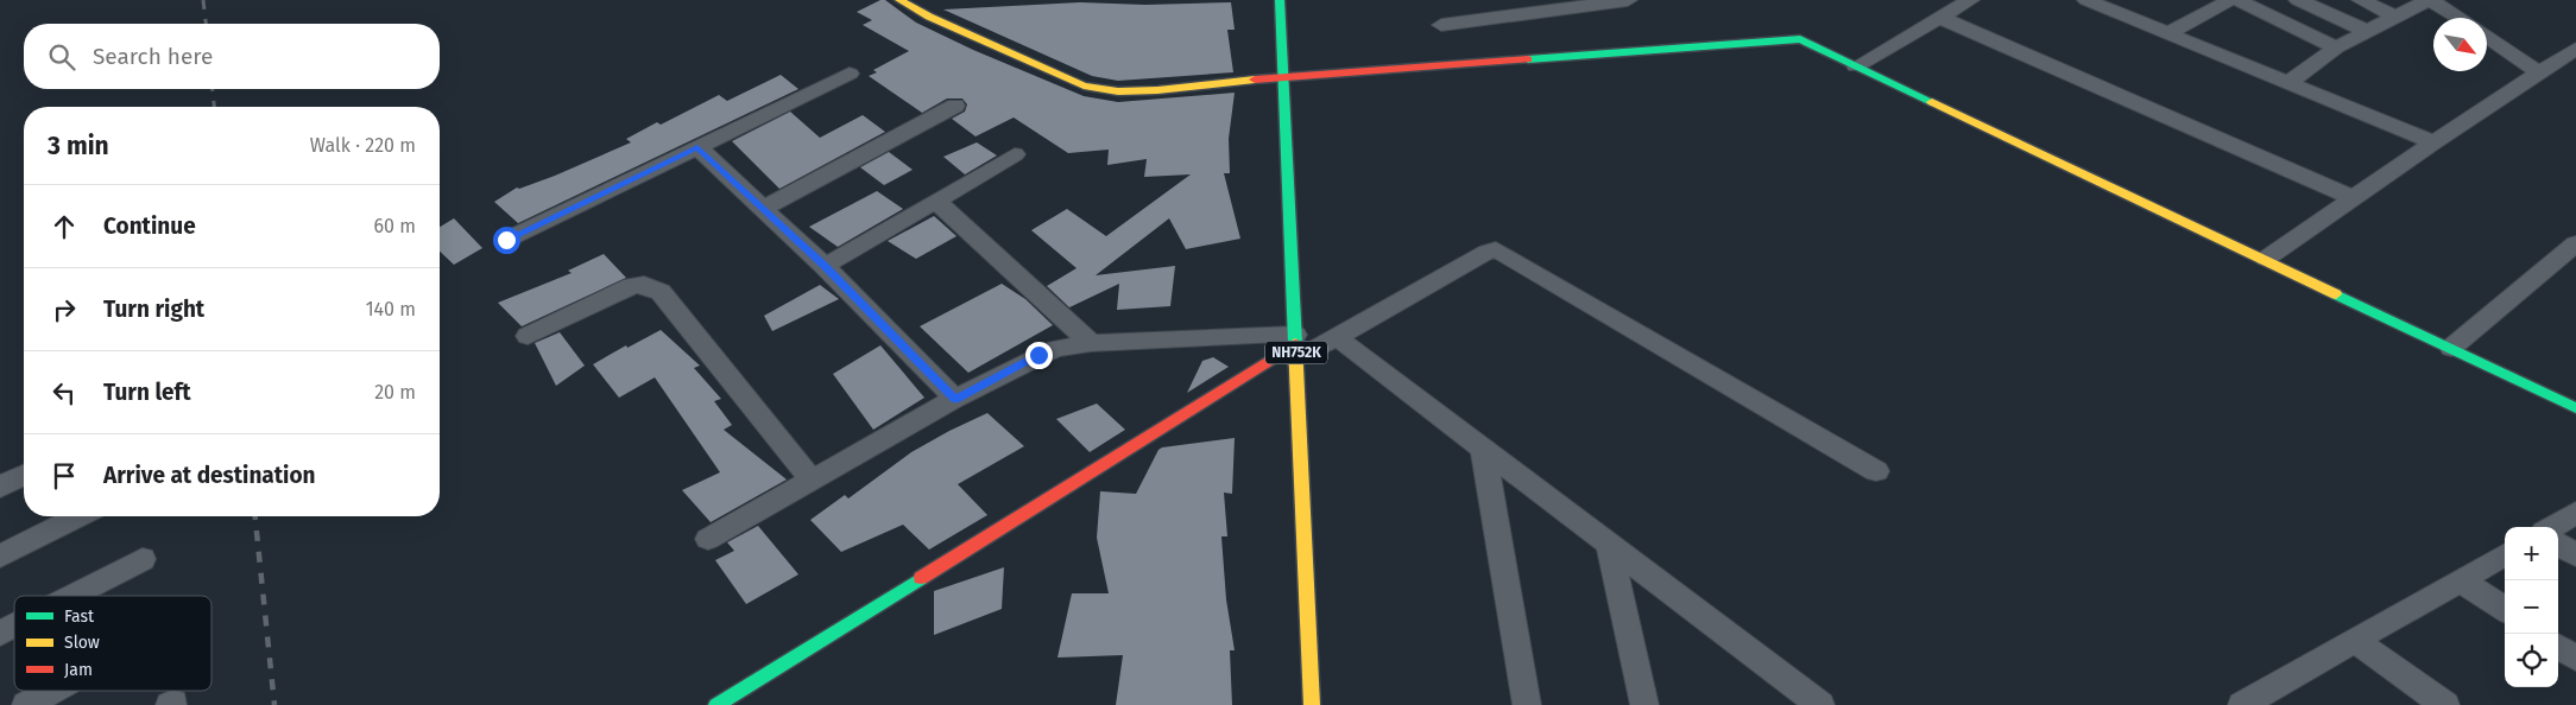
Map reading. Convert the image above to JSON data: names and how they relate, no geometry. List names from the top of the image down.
{
  "streets": {
    "main road": ["NH752K"]
  },
  "legend": ["Fast", "Slow", "Jam"],
  "north": "bottom right",
  "page": {
    "search": "Search here",
    "heading": ["3 min", "Walk · 220 m"],
    "list": [
      ["Continue", "60 m"],
      ["Turn right", "140 m"],
      ["Turn left", "20 m"],
      "Arrive at destination"
    ],
    "map_buttons": ["+", "−"]
  }
}
